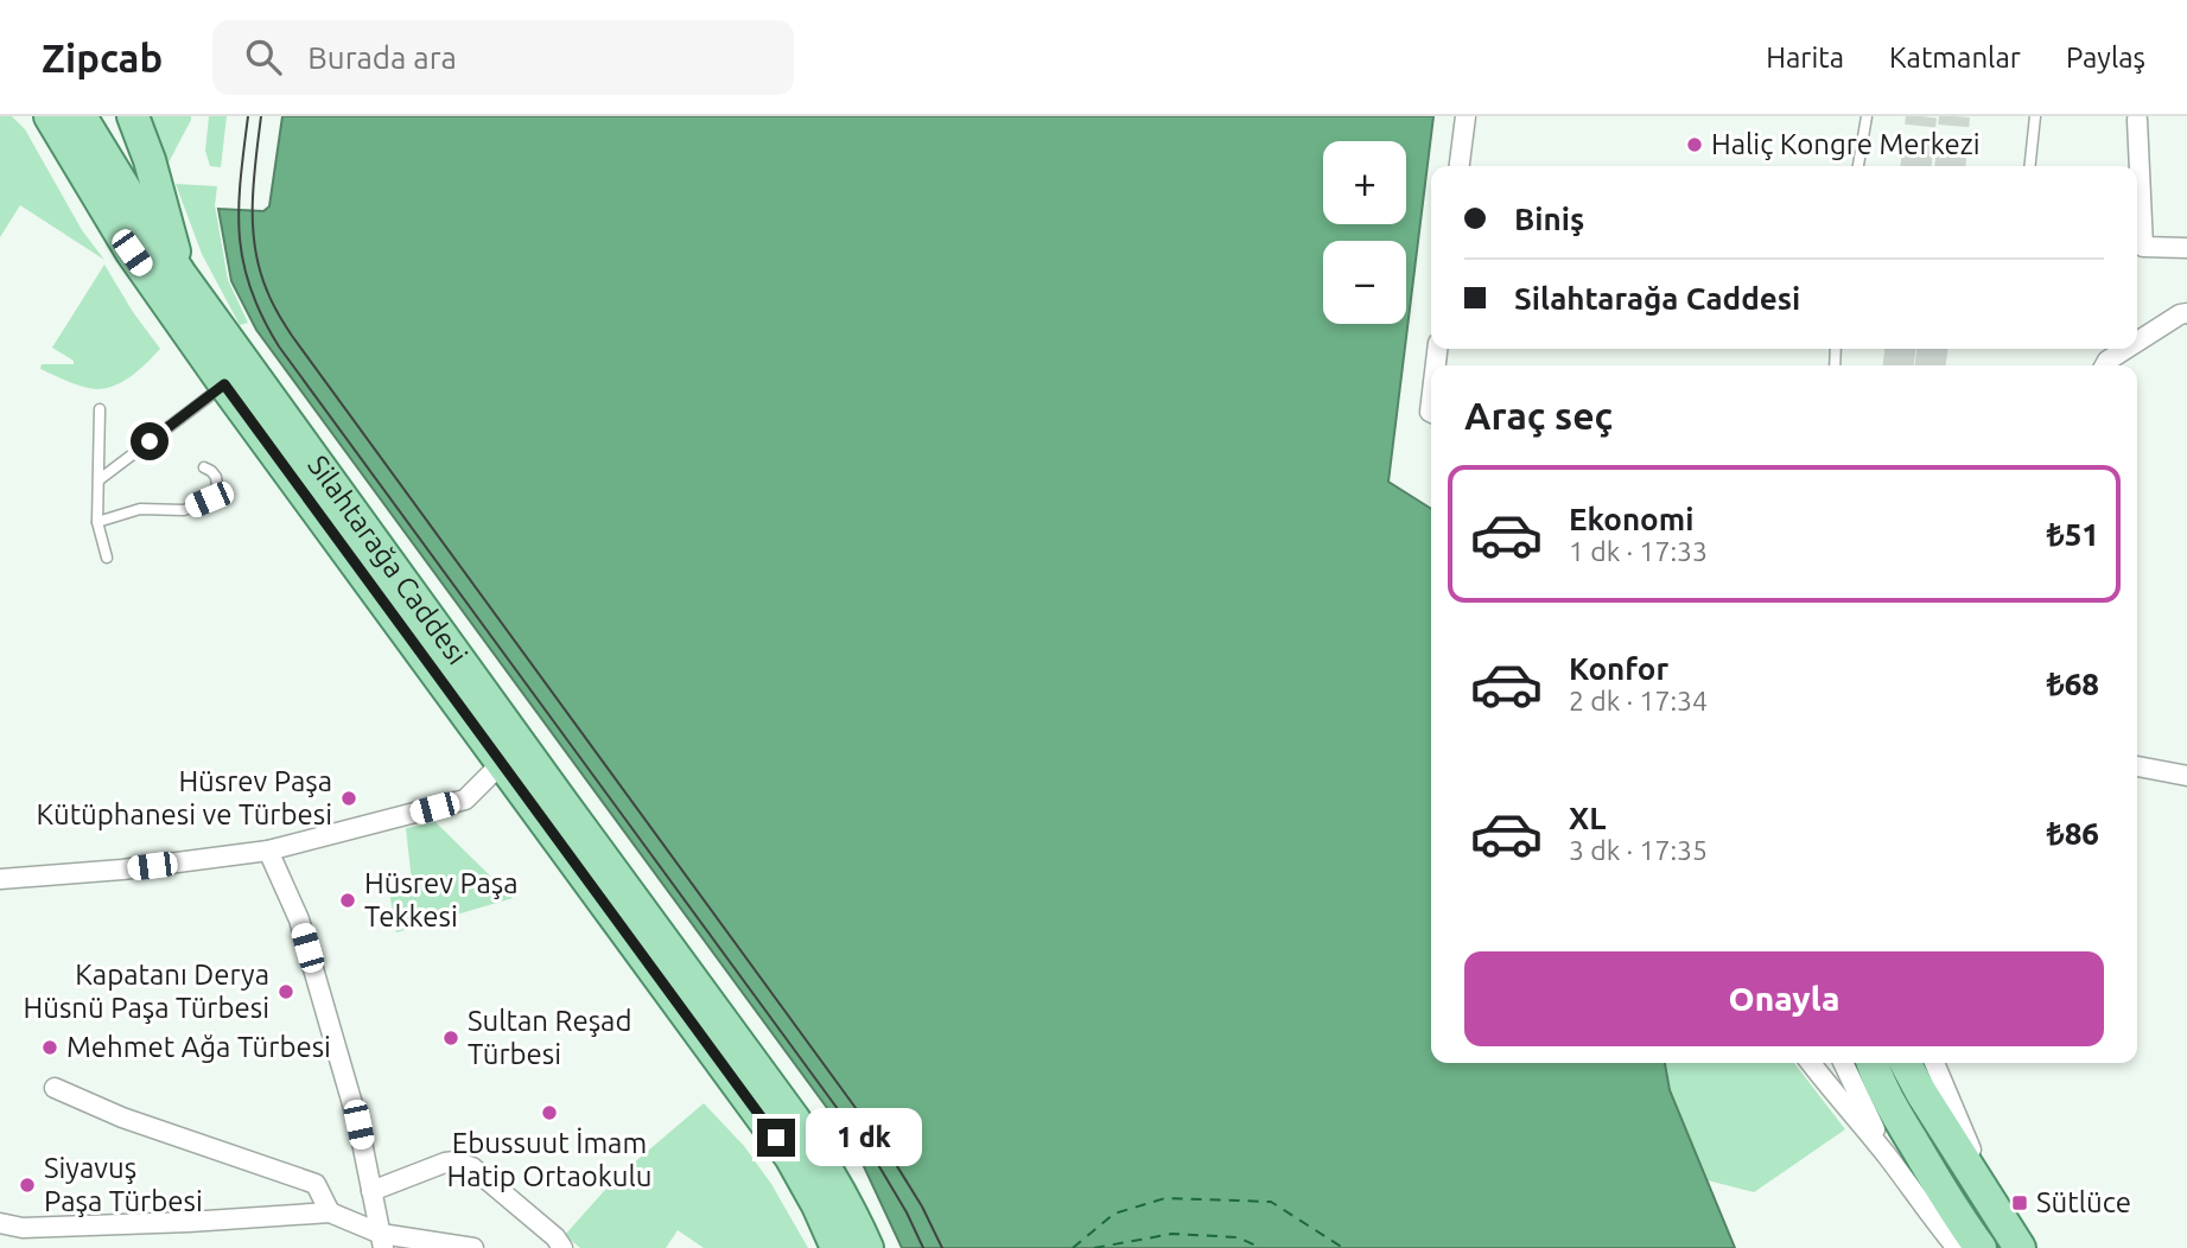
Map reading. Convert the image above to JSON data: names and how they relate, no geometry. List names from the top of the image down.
{
  "streets": {
    "main road": ["Silahtarağa Caddesi"]
  },
  "places": {
    "other": [
      "Haliç Kongre Merkezi",
      "Hüsrev Paşa Kütüphanesi ve Türbesi",
      "Hüsrev Paşa Tekkesi",
      "Kapatanı Derya Hüsnü Paşa Türbesi",
      "Sultan Reşad Türbesi",
      "Mehmet Ağa Türbesi",
      "Ebussuut İmam Hatip Ortaokulu",
      "Siyavuş Paşa Türbesi"
    ],
    "transit": ["Sütlüce"]
  },
  "page": {
    "header": "Zipcab",
    "search": "Burada ara",
    "nav": ["Harita", "Katmanlar", "Paylaş"],
    "map_buttons": ["+", "−"],
    "banner": ["Biniş", "Silahtarağa Caddesi"],
    "heading": "Araç seç",
    "list": [
      {
        "name": "Ekonomi",
        "note": "1 dk · 17:33",
        "value": "₺51"
      },
      {
        "name": "Konfor",
        "note": "2 dk · 17:34",
        "value": "₺68"
      },
      {
        "name": "XL",
        "note": "3 dk · 17:35",
        "value": "₺86"
      }
    ],
    "buttons": "Onayla",
    "bubble": "1 dk"
  }
}
